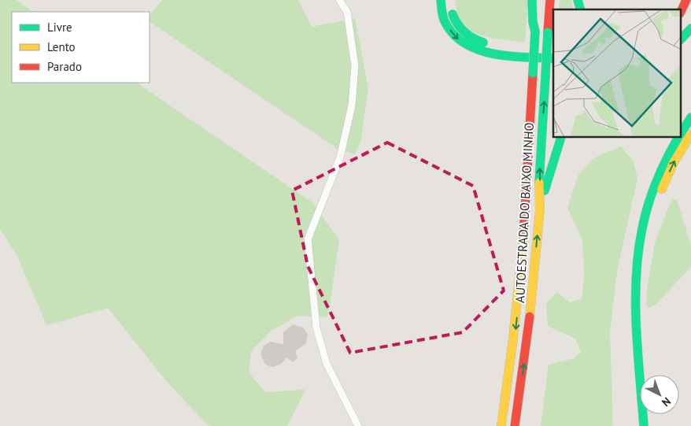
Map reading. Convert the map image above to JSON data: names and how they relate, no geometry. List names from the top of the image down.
{
  "streets": {
    "main road": ["AUTOESTRADA DO BAIXO MINHO"]
  },
  "legend": ["Livre", "Lento", "Parado"],
  "north": "bottom right"
}
